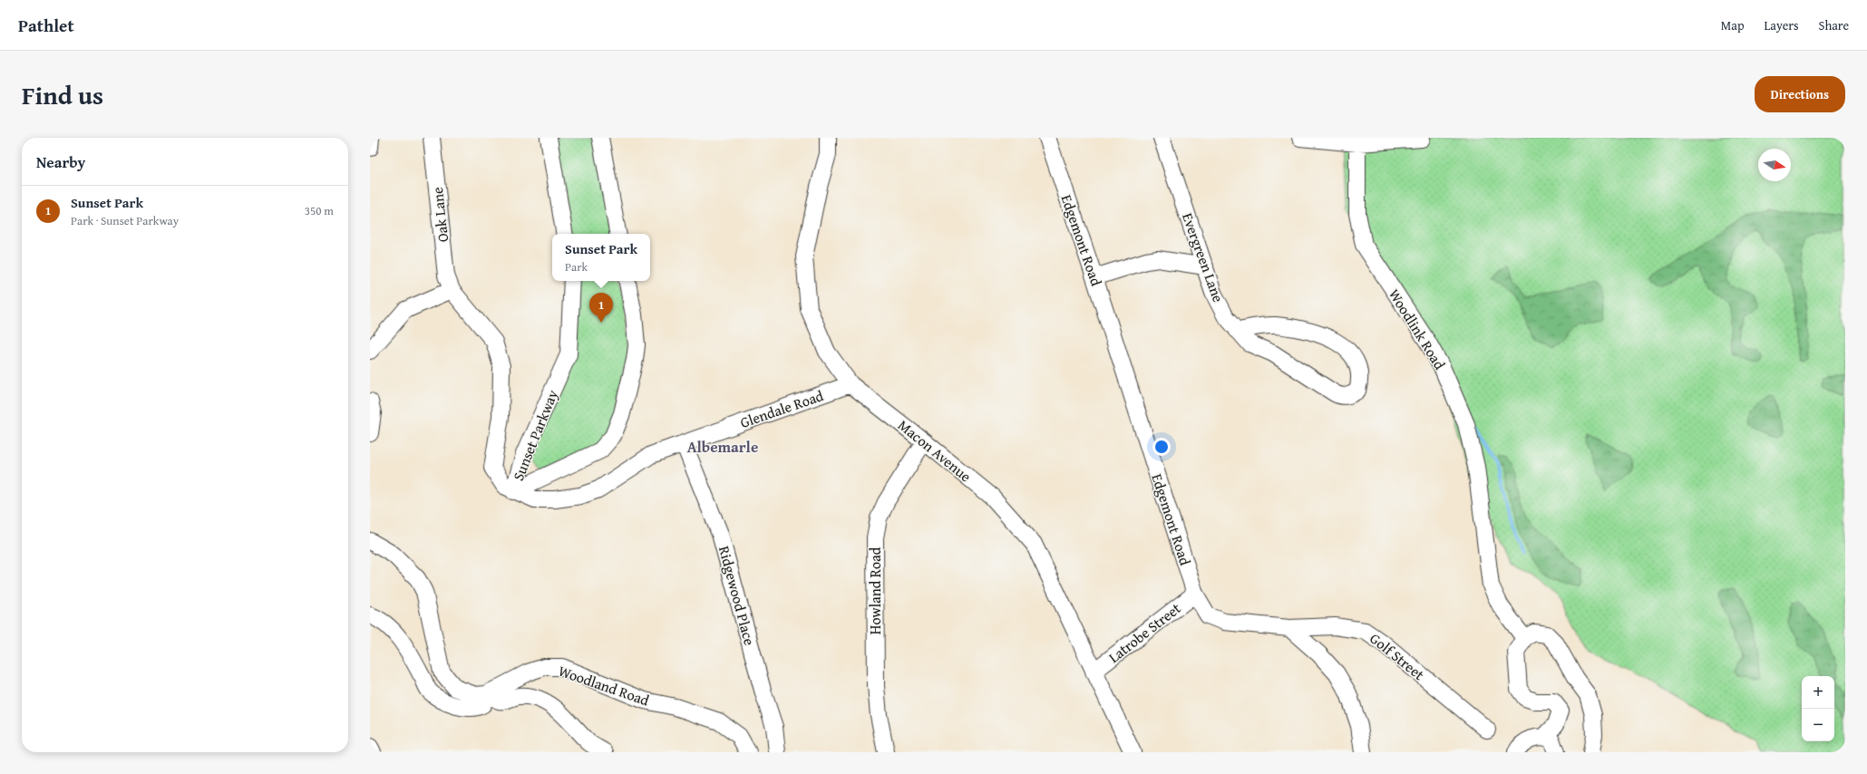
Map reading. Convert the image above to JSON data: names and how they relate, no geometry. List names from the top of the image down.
{
  "streets": {
    "street": [
      "Oak Lane",
      "Edgemont Road",
      "Evergreen Lane",
      "Woodlink Road",
      "Glendale Road",
      "Sunset Parkway",
      "Macon Avenue",
      "Howland Road",
      "Ridgewood Place",
      "Latrobe Street",
      "Golf Street",
      "Woodland Road"
    ]
  },
  "crossings": [
    ["Edgemont Road", "Latrobe Street"],
    ["Edgemont Road", "Golf Street"],
    ["Glendale Road", "Sunset Parkway"],
    ["Glendale Road", "Macon Avenue"],
    ["Glendale Road", "Ridgewood Place"],
    ["Macon Avenue", "Howland Road"],
    ["Macon Avenue", "Latrobe Street"]
  ],
  "districts": ["Albemarle"],
  "north": "right",
  "page": {
    "header": "Pathlet",
    "nav": ["Map", "Layers", "Share"],
    "title": "Find us",
    "buttons": "Directions",
    "heading": "Nearby",
    "list": [
      {
        "mark": "1",
        "name": "Sunset Park",
        "note": "Park · Sunset Parkway",
        "value": "350 m"
      }
    ],
    "popup": ["Sunset Park", "Park"],
    "pins": "1",
    "map_buttons": ["+", "−"]
  }
}
